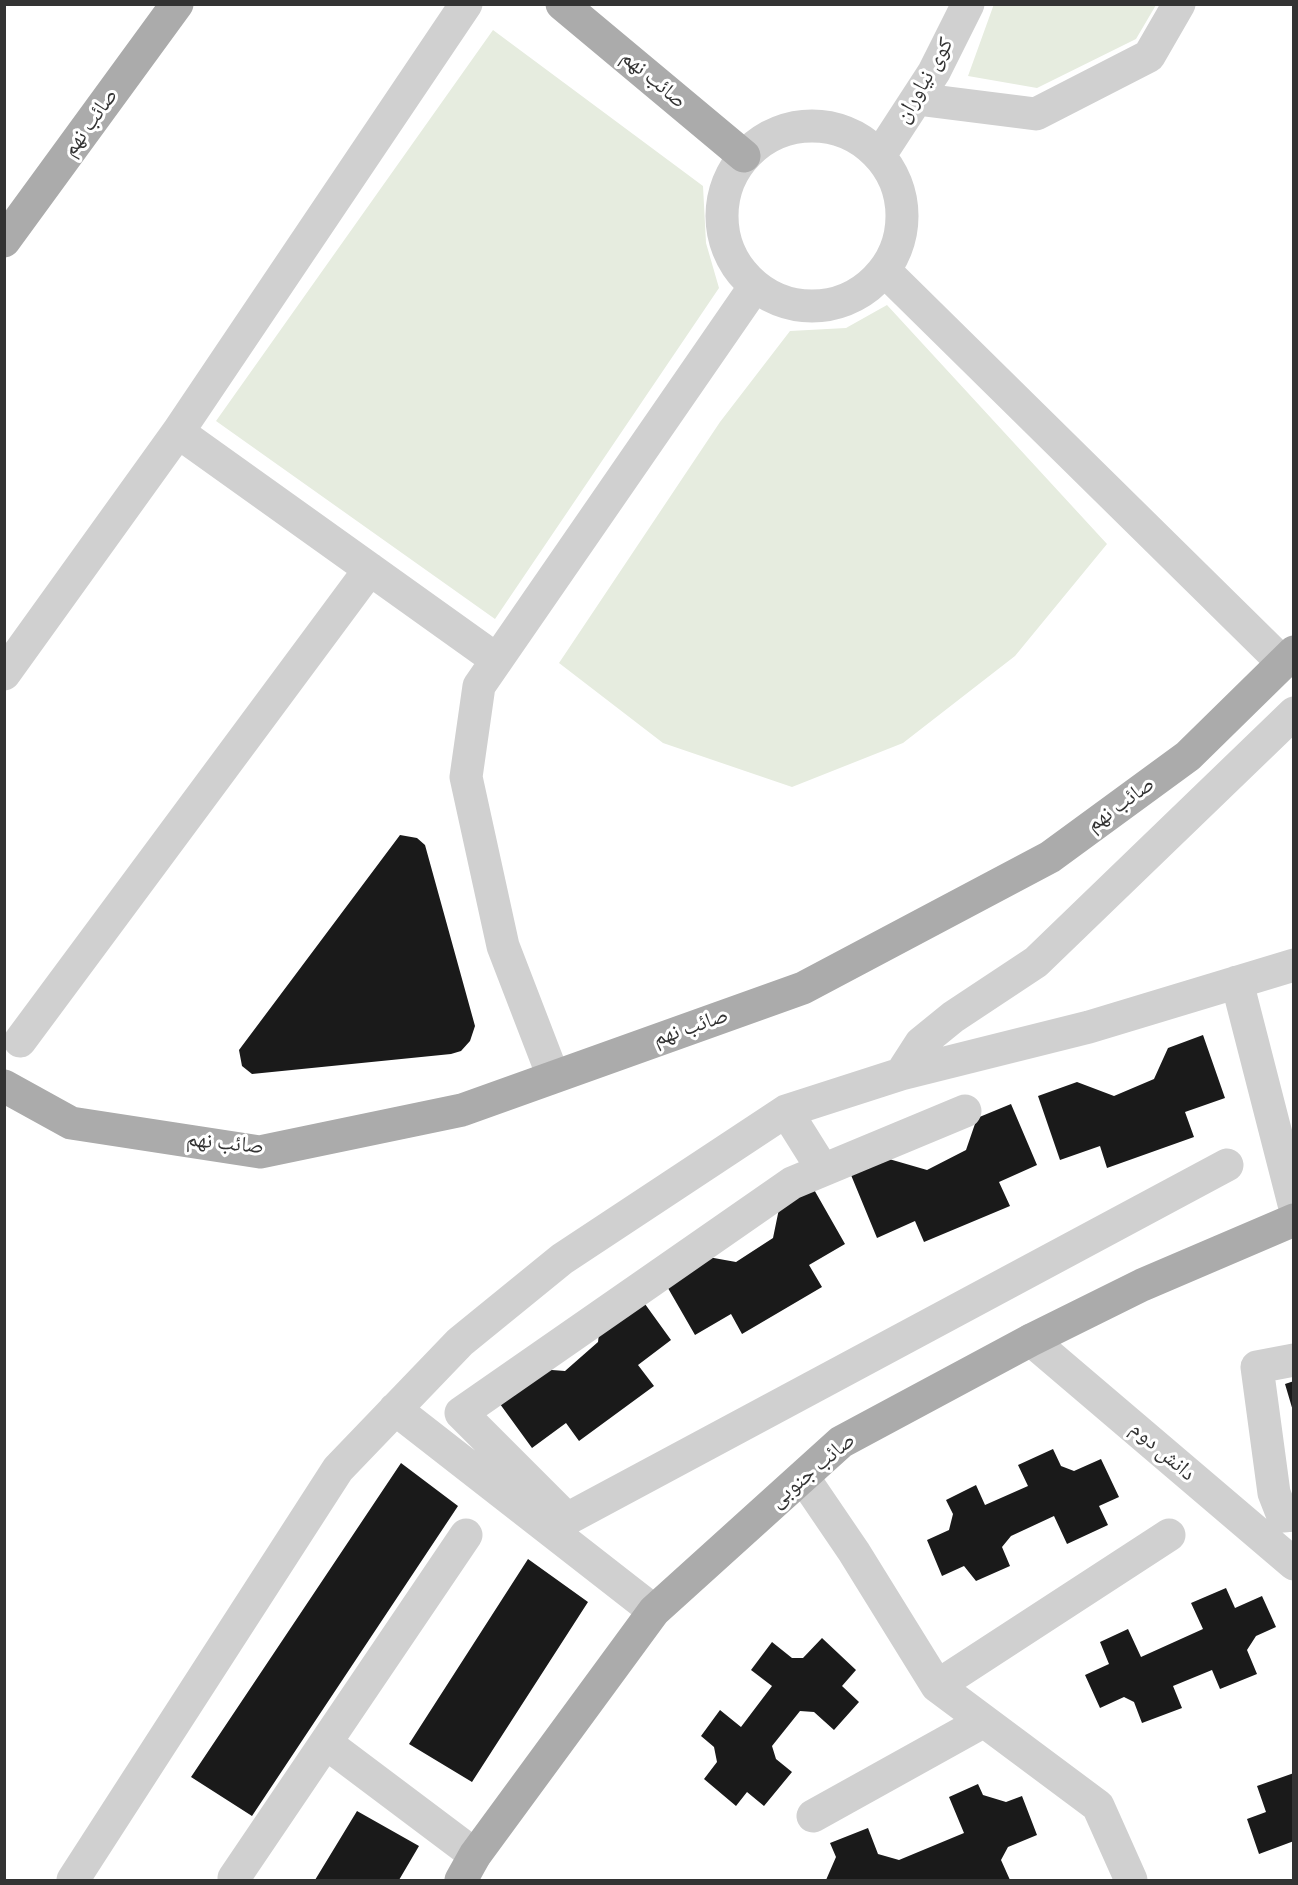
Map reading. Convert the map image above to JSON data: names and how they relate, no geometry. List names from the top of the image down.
{
  "streets": {
    "main road": ["صائب نهم", "صائب جنوبی"],
    "street": ["کوی نیاوران", "دانش دوم"]
  },
  "crossings": [
    ["صائب نهم", "کوی نیاوران"],
    ["دانش دوم", "صائب جنوبی"]
  ]
}
